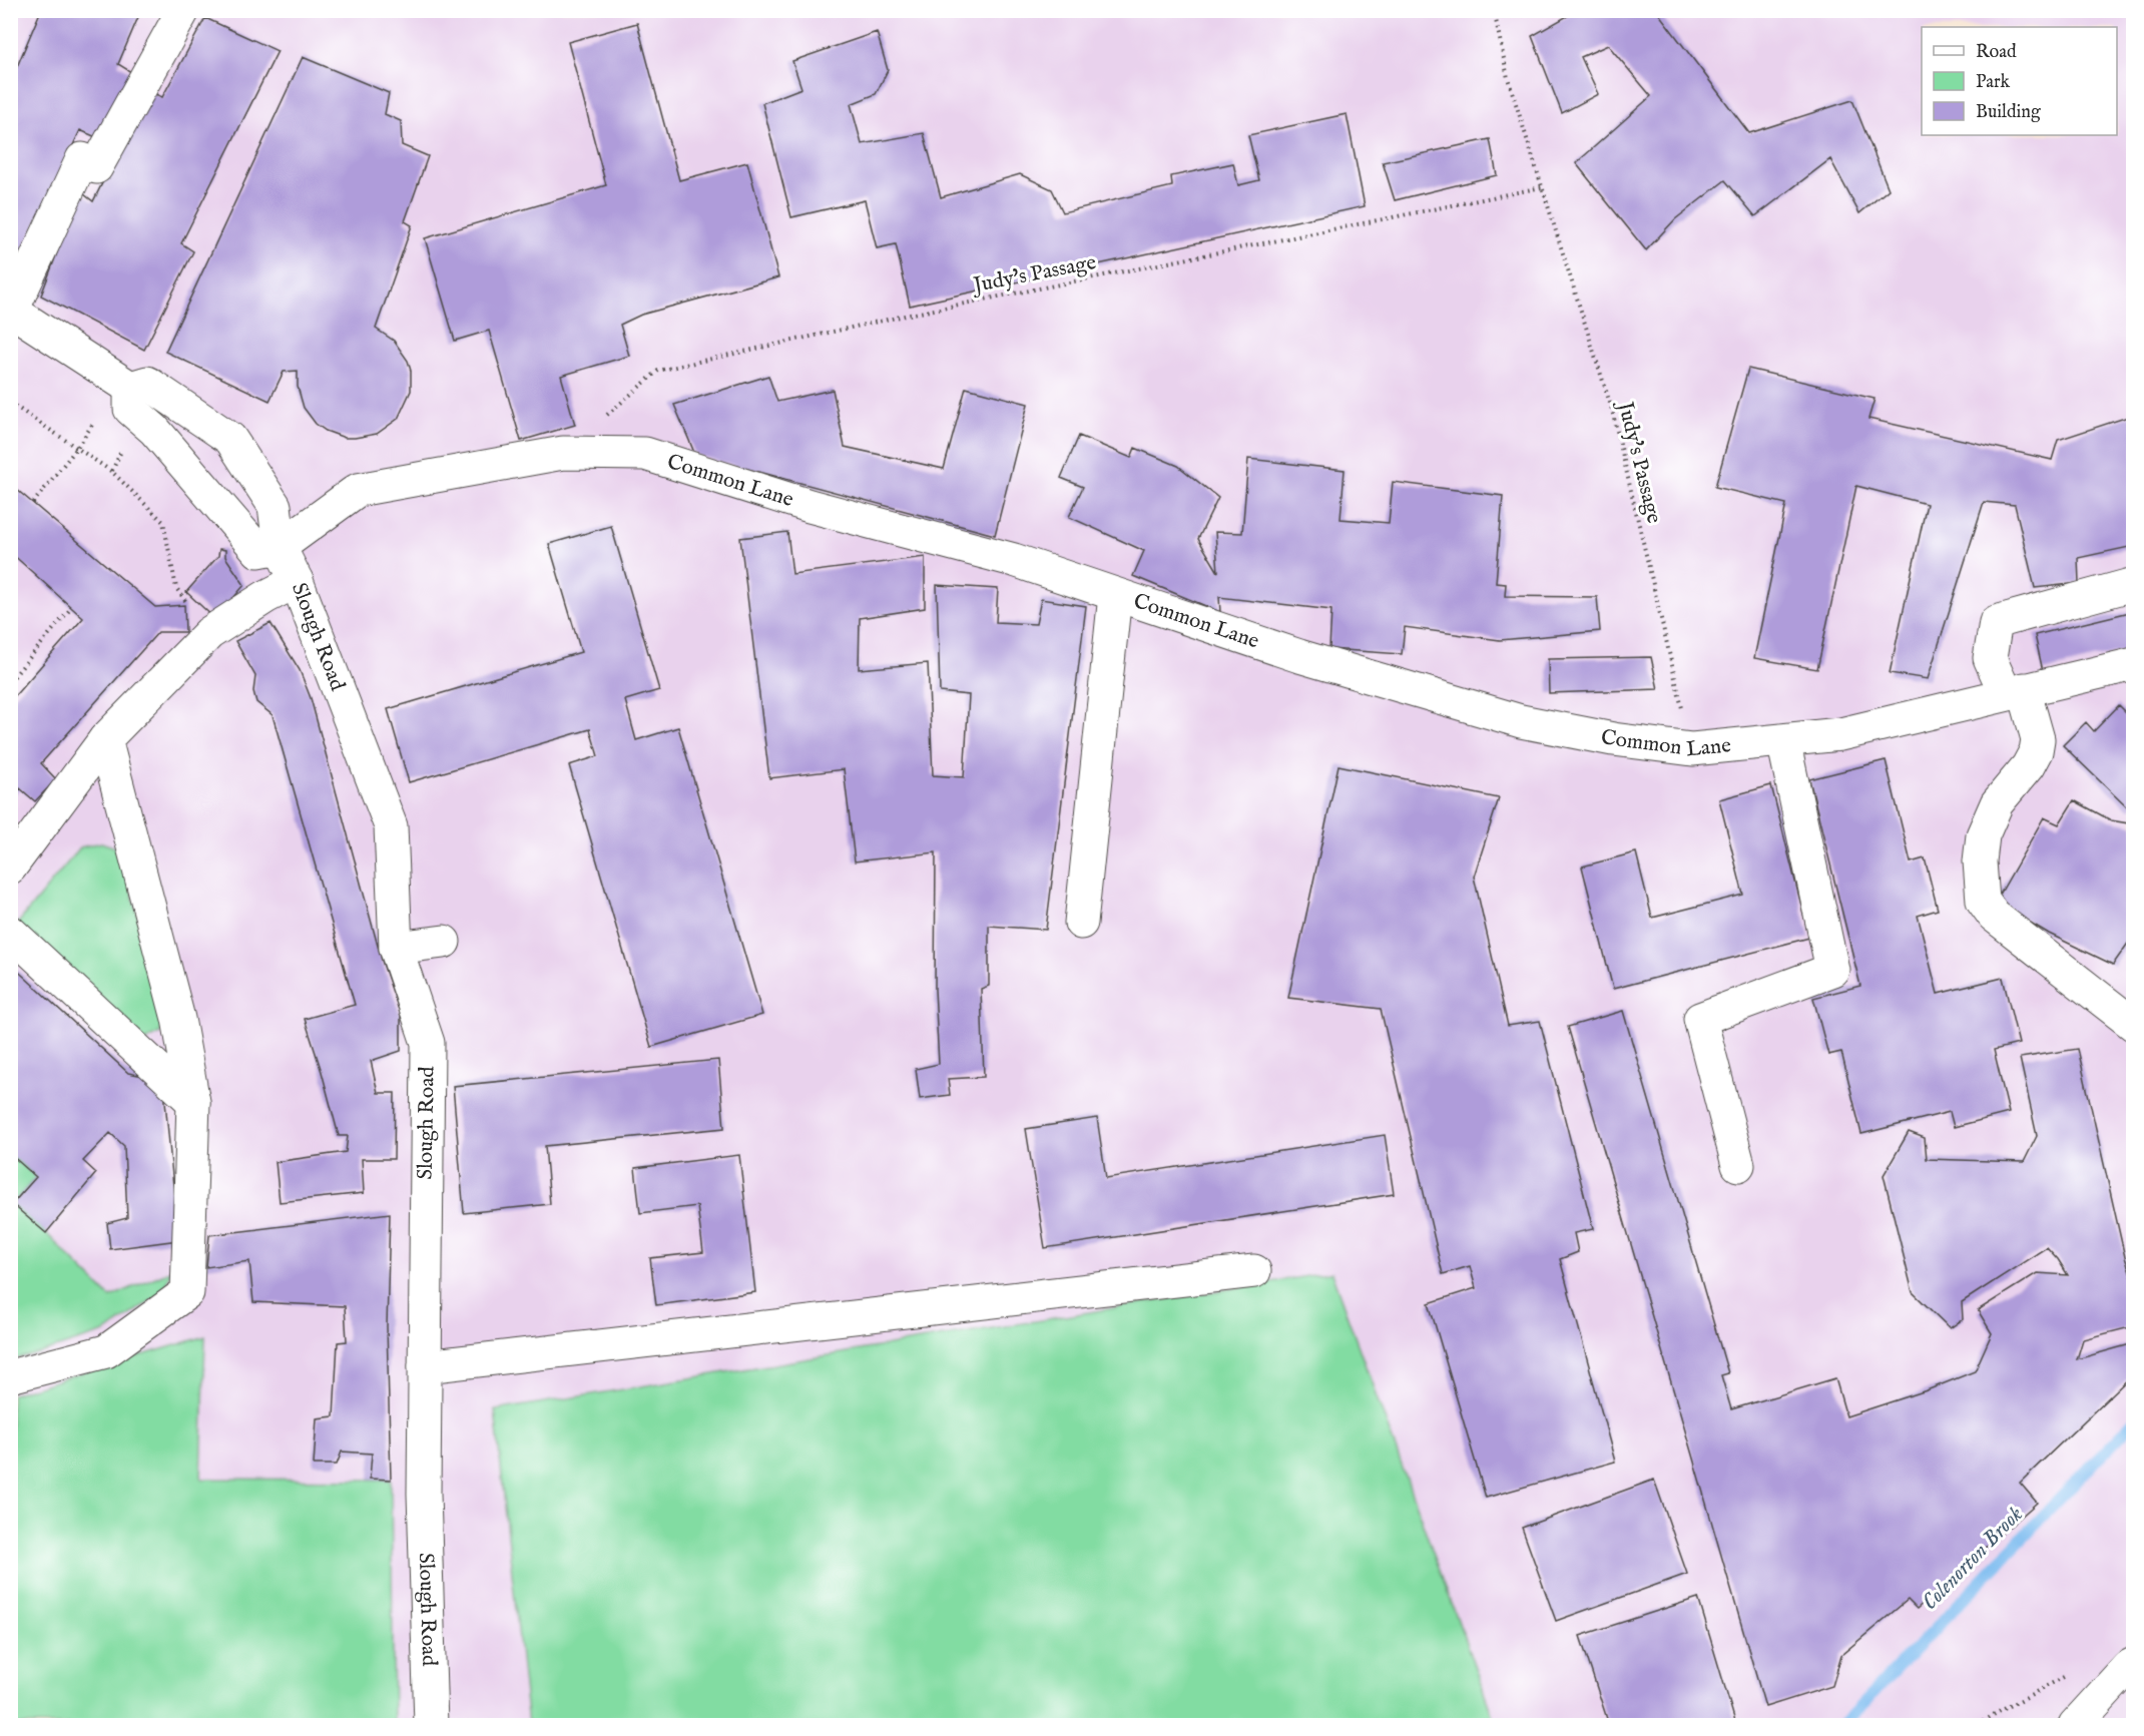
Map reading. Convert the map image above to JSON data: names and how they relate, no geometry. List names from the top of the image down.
{
  "streets": {
    "street": ["Common Lane", "Slough Road"],
    "path": ["Judy's Passage"]
  },
  "crossings": [
    ["Judy's Passage", "Common Lane"],
    ["Common Lane", "Slough Road"]
  ],
  "water": ["Colenorton Brook"],
  "legend": ["Road", "Park", "Building"]
}
